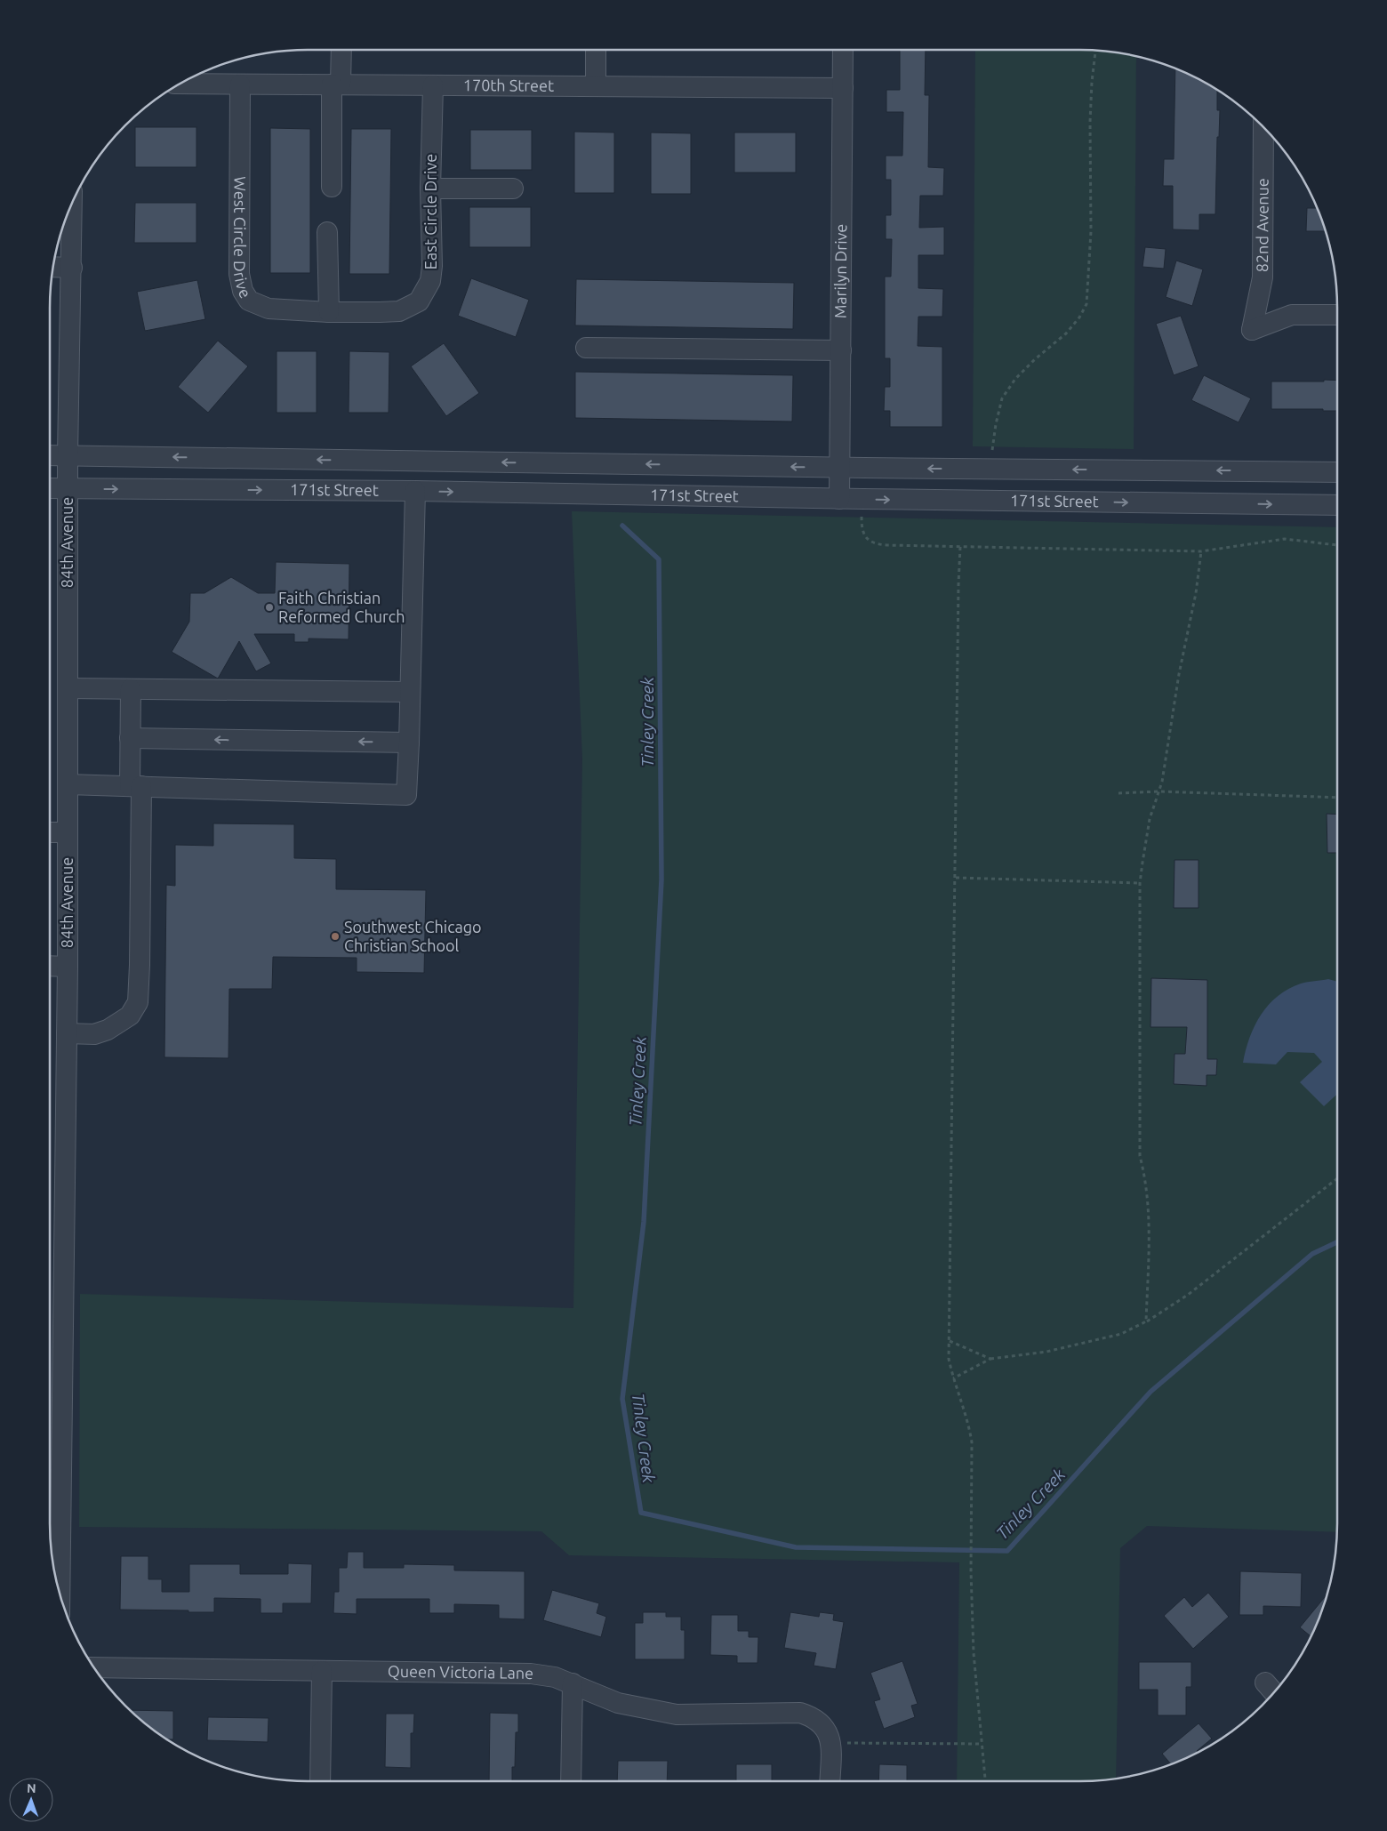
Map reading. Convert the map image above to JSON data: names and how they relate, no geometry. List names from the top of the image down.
{
  "streets": {
    "street": [
      "170th Street",
      "East Circle Drive",
      "82nd Avenue",
      "West Circle Drive",
      "Marilyn Drive",
      "171st Street",
      "84th Avenue",
      "Queen Victoria Lane"
    ]
  },
  "crossings": [
    ["170th Street", "East Circle Drive"],
    ["170th Street", "West Circle Drive"],
    ["170th Street", "Marilyn Drive"],
    ["East Circle Drive", "West Circle Drive"],
    ["Marilyn Drive", "171st Street"],
    ["171st Street", "84th Avenue"]
  ],
  "water": ["Tinley Creek"],
  "places": ["Faith Christian Reformed Church", "Southwest Chicago Christian School"],
  "north": "top"
}
